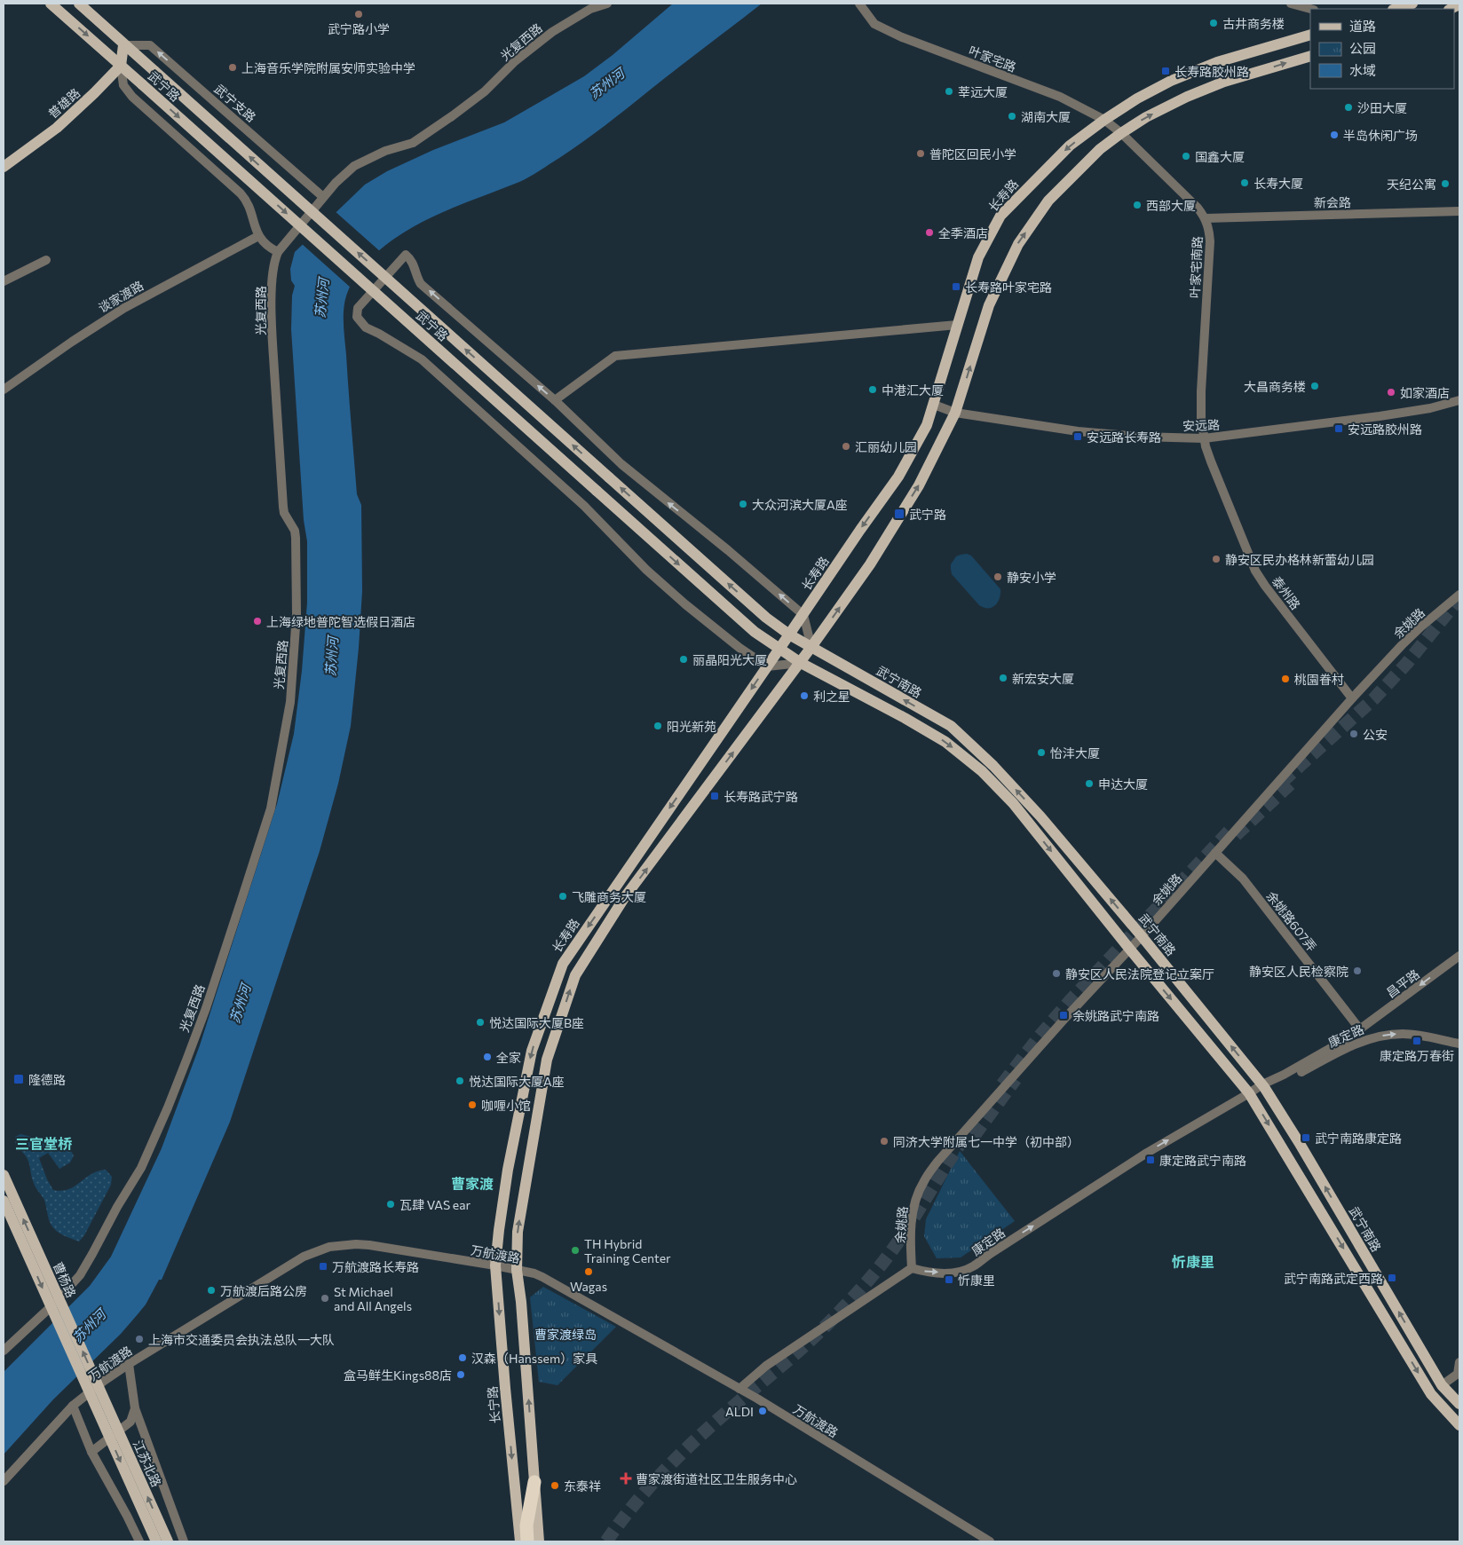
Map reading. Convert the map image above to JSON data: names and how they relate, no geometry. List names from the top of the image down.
{
  "streets": {
    "main road": [
      "武宁路",
      "普雄路",
      "长寿路",
      "武宁南路",
      "曹杨路",
      "长宁路",
      "江苏北路"
    ],
    "street": [
      "光复西路",
      "叶家宅路",
      "武宁支路",
      "新会路",
      "叶家宅南路",
      "谈家渡路",
      "安远路",
      "泰州路",
      "余姚路",
      "余姚路607弄",
      "昌平路",
      "康定路",
      "万航渡路"
    ]
  },
  "crossings": [
    ["光复西路", "武宁支路"],
    ["叶家宅路", "长寿路"],
    ["叶家宅路", "叶家宅南路"],
    ["武宁路", "普雄路"],
    ["武宁路", "武宁支路"],
    ["武宁路", "长寿路"],
    ["武宁路", "武宁南路"],
    ["长寿路", "安远路"],
    ["长寿路", "武宁南路"],
    ["长寿路", "万航渡路"],
    ["长寿路", "长宁路"],
    ["新会路", "叶家宅南路"],
    ["叶家宅南路", "安远路"],
    ["叶家宅南路", "泰州路"],
    ["安远路", "泰州路"],
    ["泰州路", "余姚路"],
    ["余姚路", "武宁南路"],
    ["余姚路", "余姚路607弄"],
    ["余姚路", "康定路"],
    ["武宁南路", "康定路"],
    ["余姚路607弄", "昌平路"],
    ["余姚路607弄", "康定路"],
    ["昌平路", "康定路"],
    ["万航渡路", "长宁路"],
    ["曹杨路", "江苏北路"]
  ],
  "one_way": ["昌平路", "康定路"],
  "districts": ["三官堂桥", "曹家渡", "忻康里"],
  "water": ["苏州河"],
  "parks": ["曹家渡绿岛"],
  "places": {
    "other": [
      "武宁路小学",
      "古井商务楼",
      "上海音乐学院附属安师实验中学",
      "莘远大厦",
      "沙田大厦",
      "湖南大厦",
      "半岛休闲广场",
      "普陀区回民小学",
      "国鑫大厦",
      "长寿大厦",
      "天纪公寓",
      "西部大厦",
      "全季酒店",
      "大昌商务楼",
      "中港汇大厦",
      "如家酒店",
      "汇丽幼儿园",
      "大众河滨大厦A座",
      "静安区民办格林新蕾幼儿园",
      "静安小学",
      "上海绿地普陀智选假日酒店",
      "丽晶阳光大厦",
      "新宏安大厦",
      "桃園眷村",
      "利之星",
      "阳光新苑",
      "公安",
      "怡沣大厦",
      "申达大厦",
      "飞雕商务大厦",
      "静安区人民检察院",
      "静安区人民法院登记立案厅",
      "悦达国际大厦B座",
      "全家",
      "悦达国际大厦A座",
      "咖喱小馆",
      "同济大学附属七一中学（初中部）",
      "瓦肆 VAS ear",
      "TH Hybrid Training Center",
      "Wagas",
      "万航渡后路公房",
      "St Michael and All Angels",
      "上海市交通委员会执法总队一大队",
      "汉森（Hanssem）家具",
      "盒马鲜生Kings88店",
      "ALDI",
      "东泰祥"
    ],
    "transit": [
      "长寿路胶州路",
      "长寿路叶家宅路",
      "安远路胶州路",
      "安远路长寿路",
      "武宁路",
      "长寿路武宁路",
      "余姚路武宁南路",
      "康定路万春街",
      "隆德路",
      "武宁南路康定路",
      "康定路武宁南路",
      "万航渡路长寿路",
      "武宁南路武定西路",
      "忻康里"
    ],
    "health": ["曹家渡街道社区卫生服务中心"]
  },
  "legend": ["道路", "公园", "水域"]
}
